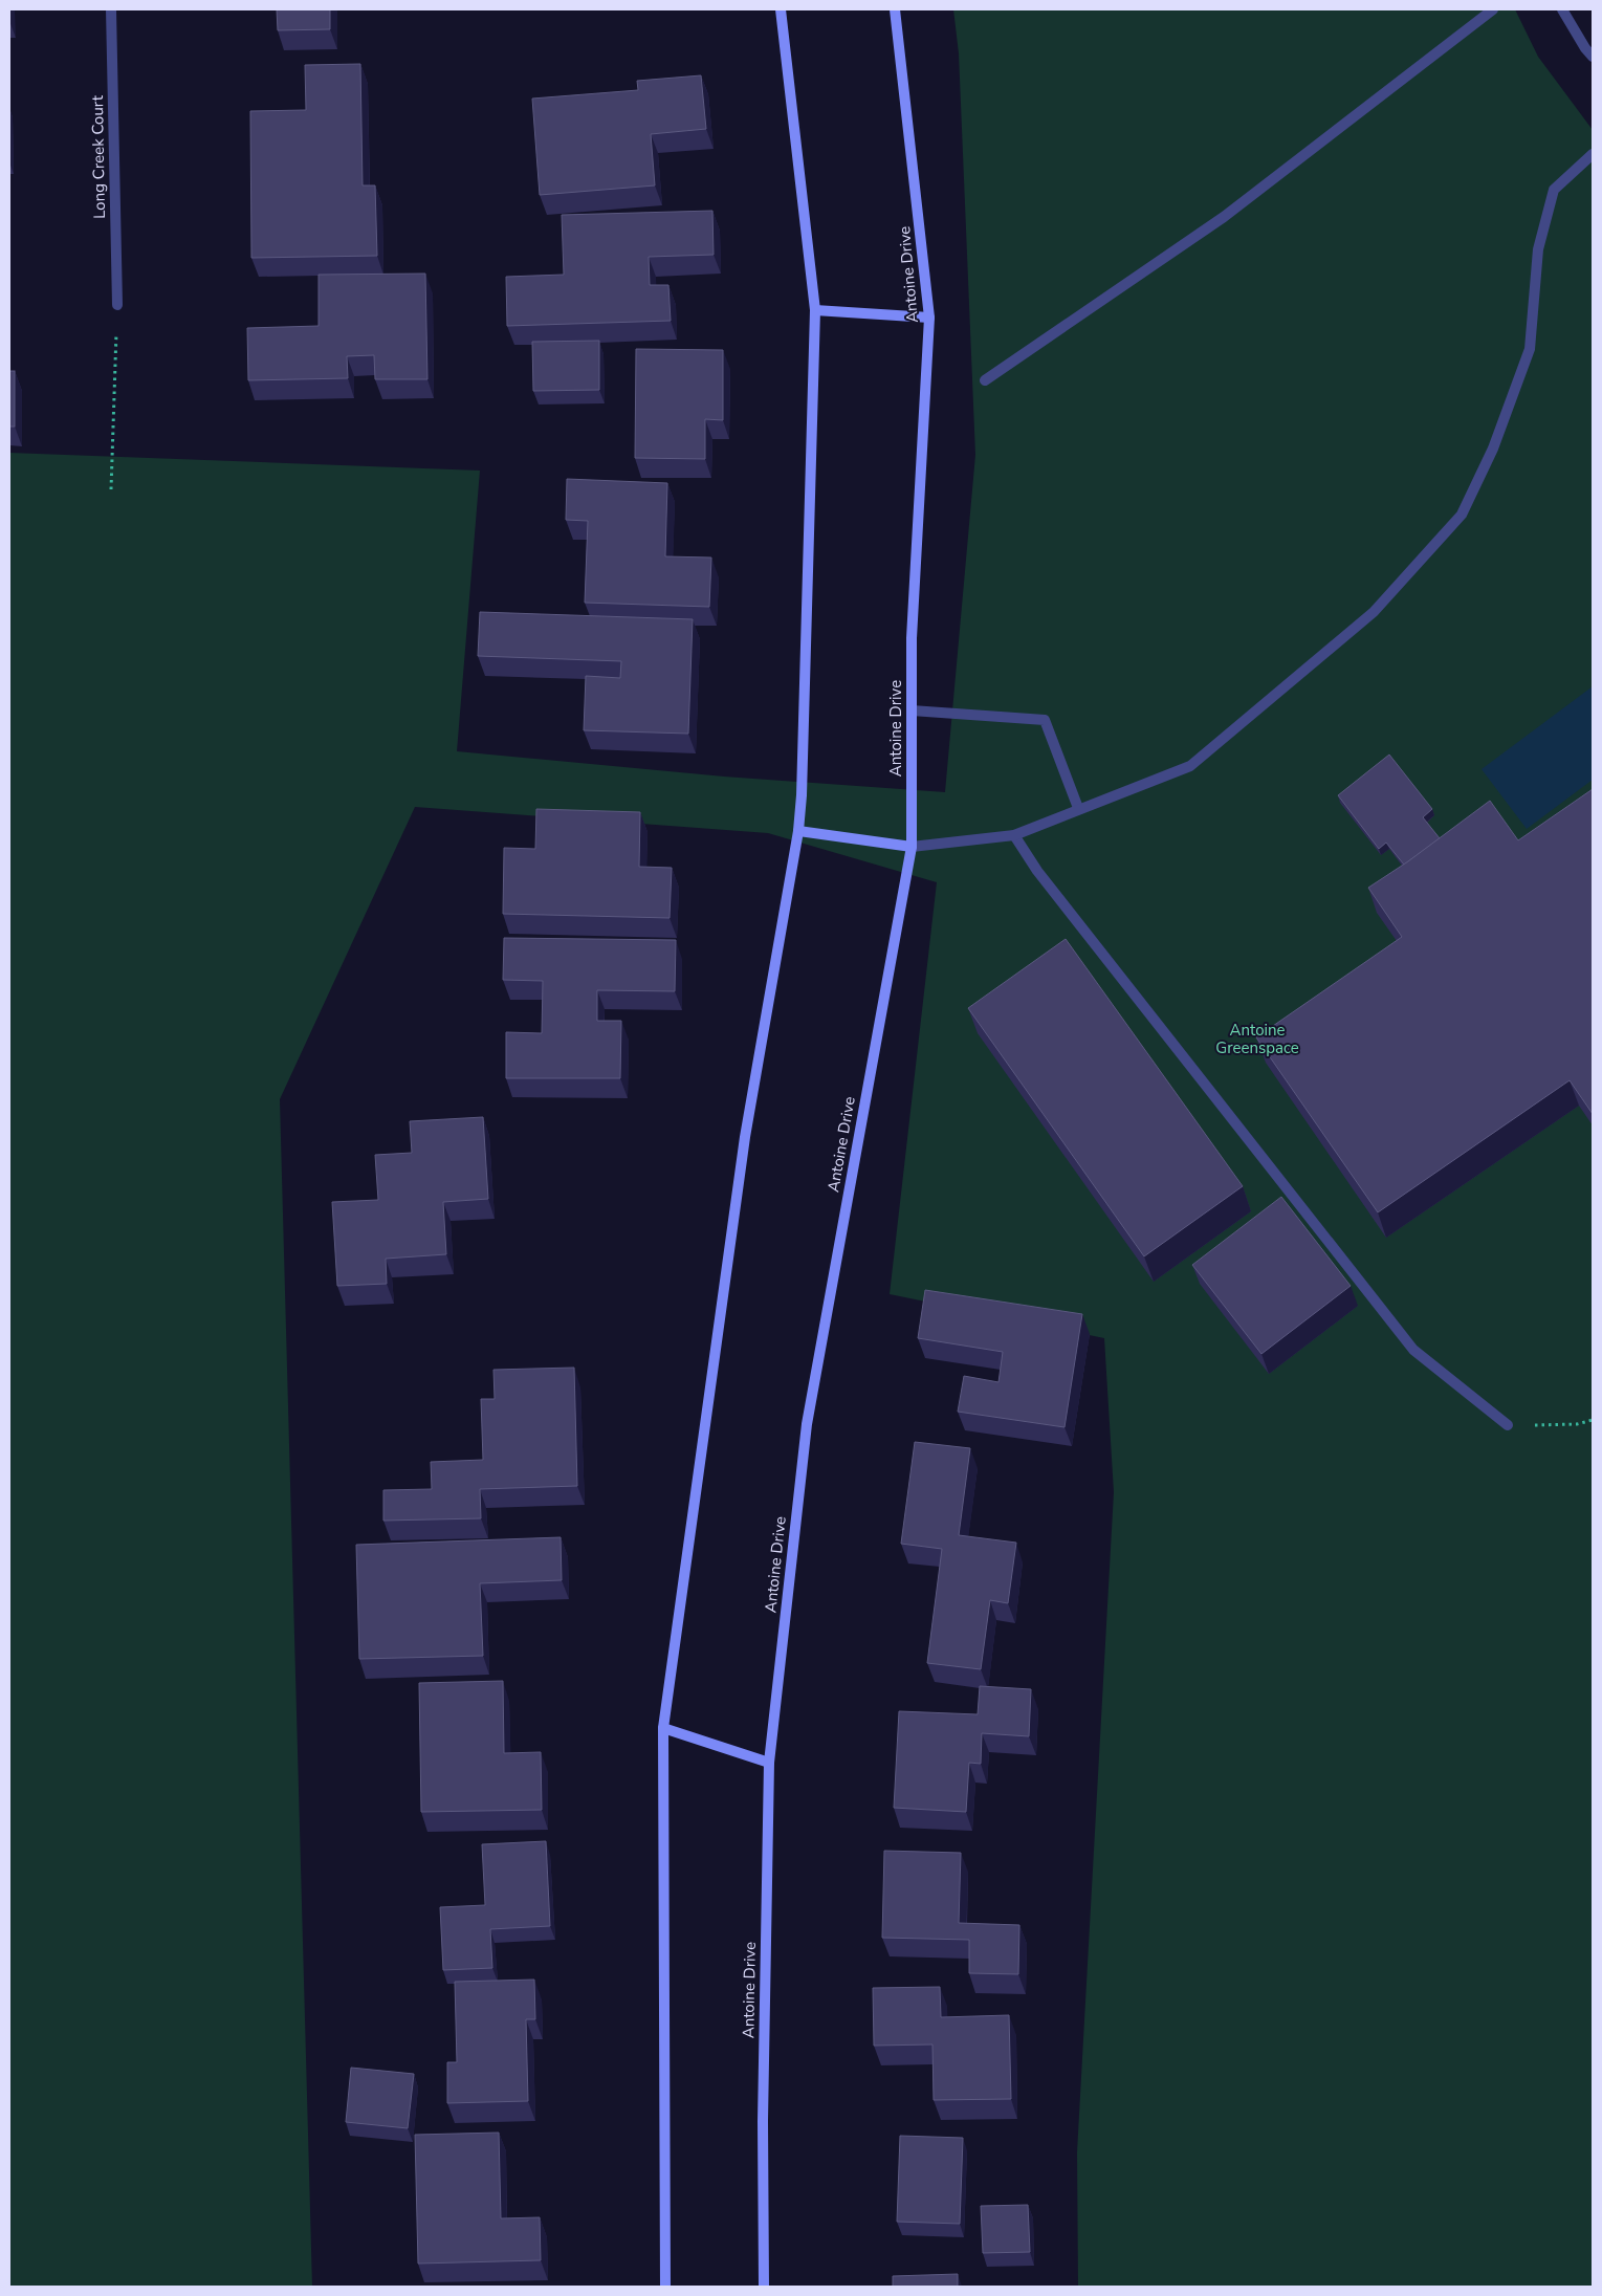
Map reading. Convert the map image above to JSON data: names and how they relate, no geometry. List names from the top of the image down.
{
  "streets": {
    "main road": ["Antoine Drive"],
    "street": ["Long Creek Court"]
  },
  "parks": ["Antoine Greenspace"]
}
